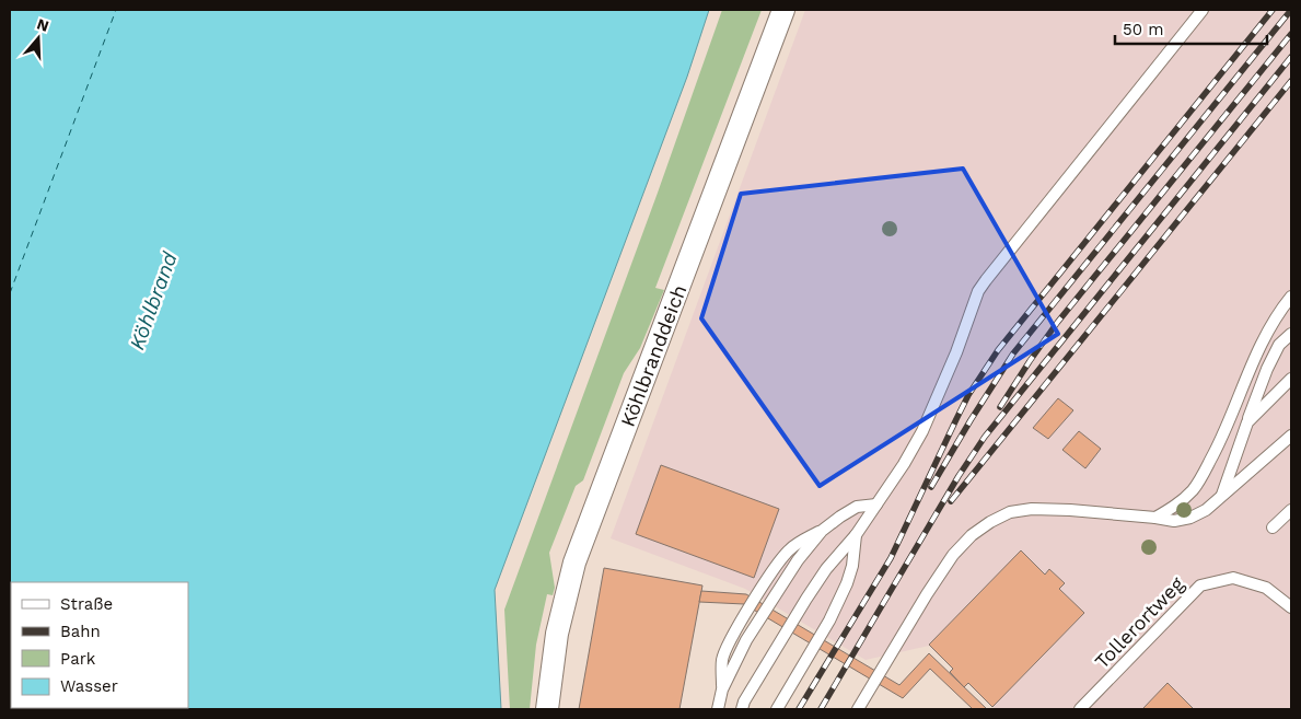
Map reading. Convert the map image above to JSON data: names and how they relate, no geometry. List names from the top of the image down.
{
  "streets": {
    "street": ["Köhlbranddeich"],
    "lane": ["Tollerortweg"]
  },
  "water": ["Köhlbrand"],
  "legend": [
    "Straße",
    "Bahn",
    "Park",
    "Wasser"
  ],
  "scale_bar": "50 m",
  "north": "top"
}
